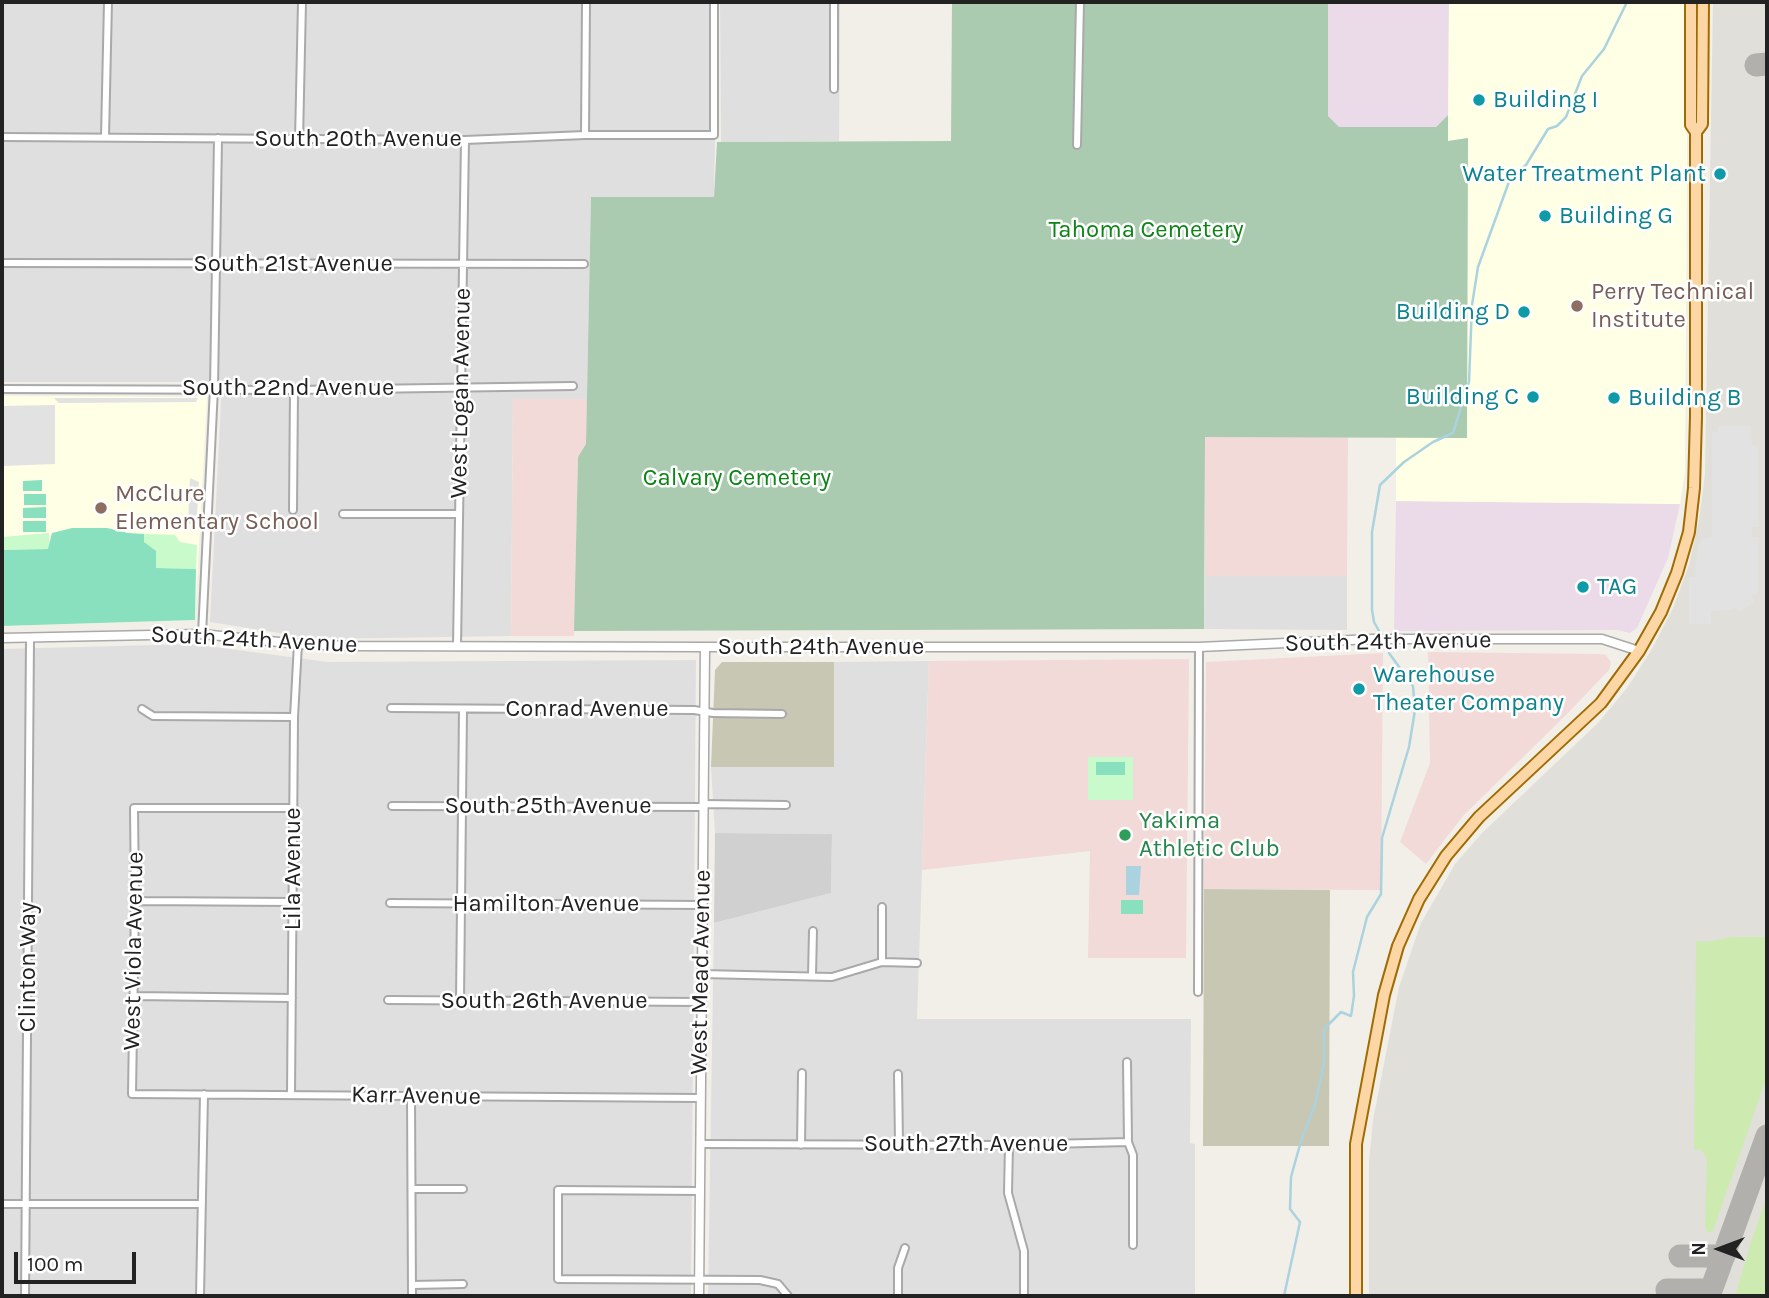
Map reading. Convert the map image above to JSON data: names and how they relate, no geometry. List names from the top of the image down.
{
  "streets": {
    "street": [
      "South 20th Avenue",
      "South 21st Avenue",
      "South 22nd Avenue",
      "West Logan Avenue",
      "South 24th Avenue",
      "Conrad Avenue",
      "South 25th Avenue",
      "Lila Avenue",
      "Hamilton Avenue",
      "West Viola Avenue",
      "Clinton Way",
      "West Mead Avenue",
      "South 26th Avenue",
      "Karr Avenue",
      "South 27th Avenue"
    ]
  },
  "crossings": [
    ["South 20th Avenue", "West Logan Avenue"],
    ["South 21st Avenue", "West Logan Avenue"],
    ["South 22nd Avenue", "West Logan Avenue"],
    ["West Logan Avenue", "South 24th Avenue"],
    ["South 24th Avenue", "Lila Avenue"],
    ["South 24th Avenue", "Clinton Way"],
    ["South 24th Avenue", "West Mead Avenue"],
    ["Conrad Avenue", "West Mead Avenue"],
    ["South 25th Avenue", "West Mead Avenue"],
    ["Lila Avenue", "West Viola Avenue"],
    ["Lila Avenue", "Karr Avenue"],
    ["Hamilton Avenue", "West Mead Avenue"],
    ["West Viola Avenue", "Karr Avenue"],
    ["West Mead Avenue", "South 26th Avenue"],
    ["West Mead Avenue", "Karr Avenue"],
    ["West Mead Avenue", "South 27th Avenue"]
  ],
  "parks": ["Tahoma Cemetery", "Calvary Cemetery"],
  "places": [
    "Building I",
    "Water Treatment Plant",
    "Building G",
    "Perry Technical Institute",
    "Building D",
    "Building C",
    "Building B",
    "McClure Elementary School",
    "TAG",
    "Warehouse Theater Company",
    "Yakima Athletic Club"
  ],
  "scale_bar": "100 m",
  "north": "left"
}
